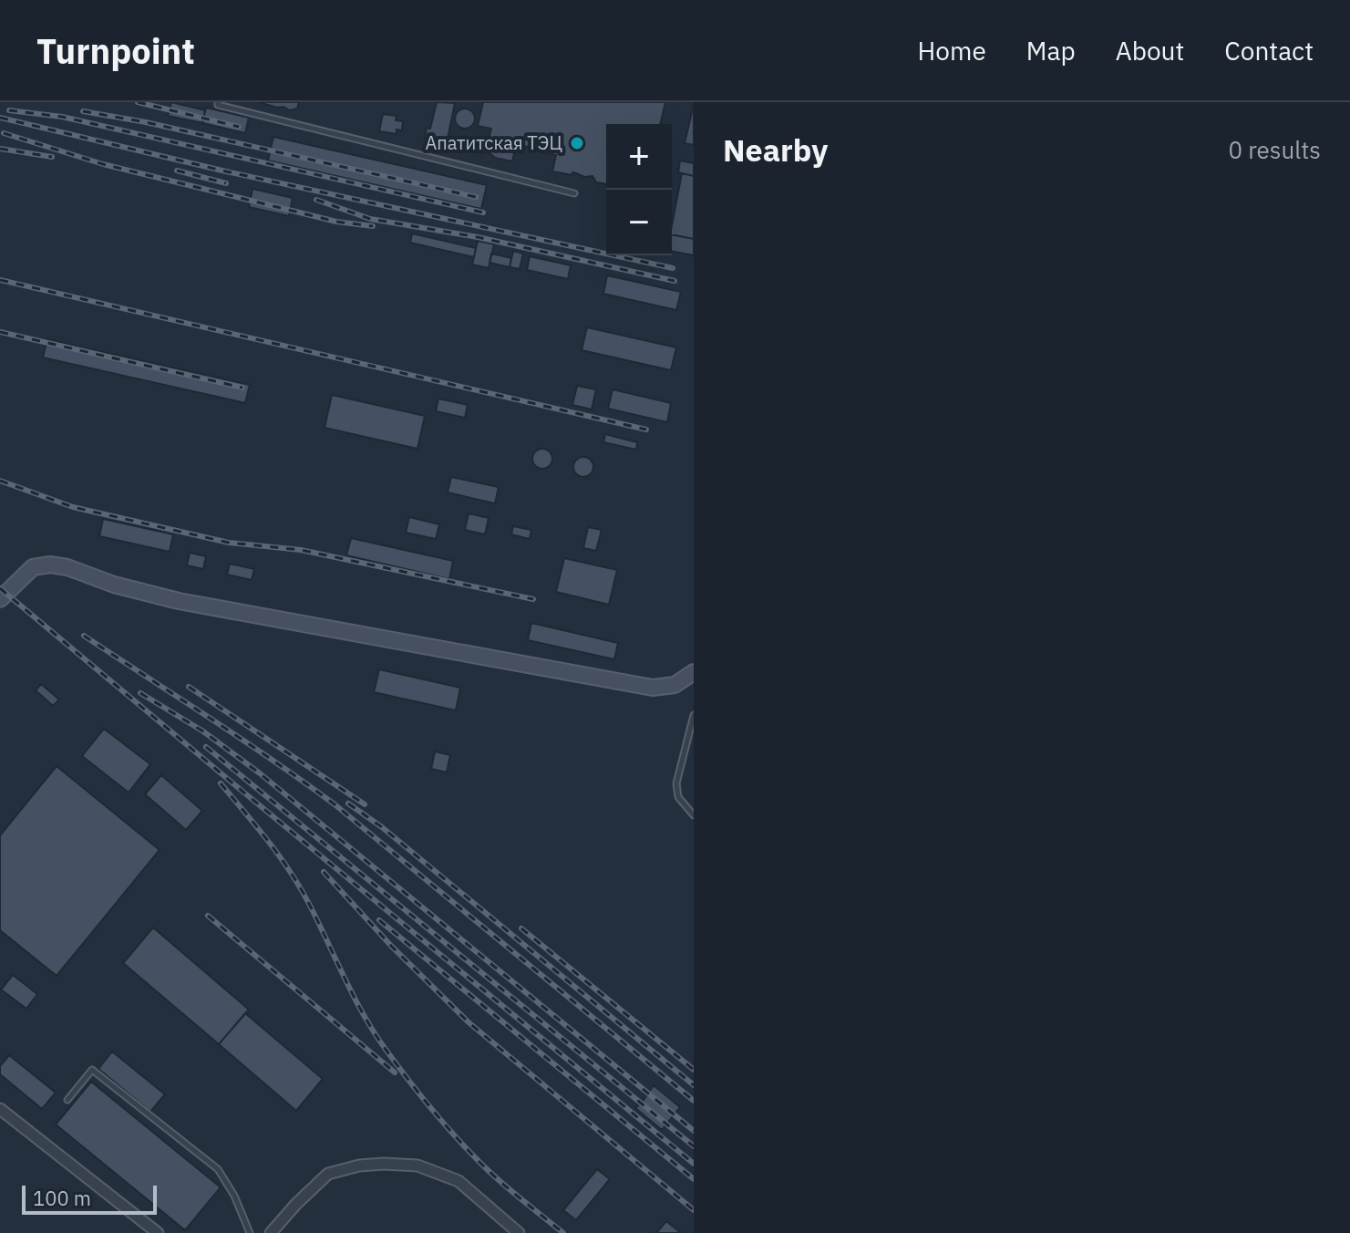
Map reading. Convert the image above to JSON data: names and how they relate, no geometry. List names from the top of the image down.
{
  "places": ["Апатитская ТЭЦ"],
  "scale_bar": "100 m",
  "page": {
    "header": "Turnpoint",
    "nav": [
      "Home",
      "Map",
      "About",
      "Contact"
    ],
    "heading": ["Nearby", "0 results"],
    "map_buttons": ["+", "−"],
    "scale": "100 m"
  }
}
